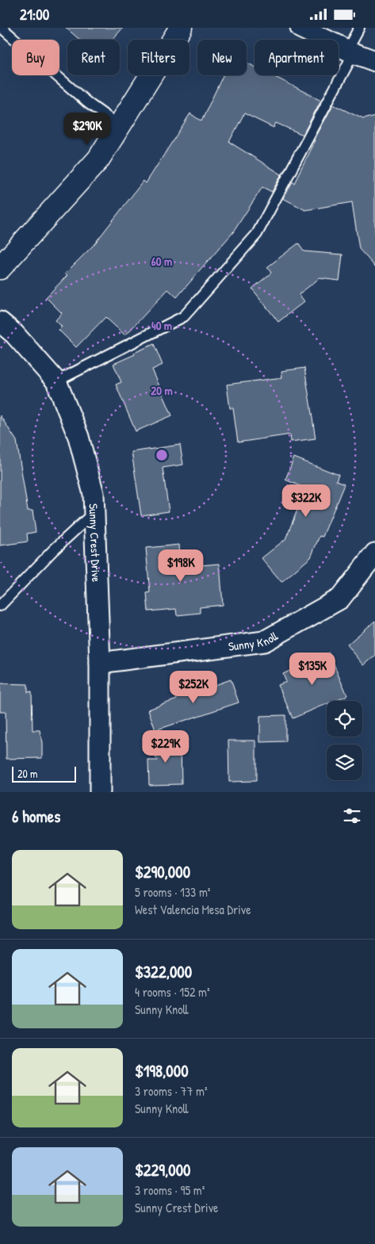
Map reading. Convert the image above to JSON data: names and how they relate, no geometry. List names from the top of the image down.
{
  "streets": {
    "street": ["Sunny Crest Drive", "Sunny Knoll"]
  },
  "crossings": [
    ["Sunny Crest Drive", "Sunny Knoll"]
  ],
  "scale_bar": "20 m",
  "page": {
    "status": "21:00",
    "chip": [
      "Buy",
      "Rent",
      "Filters",
      "New",
      "Apartment"
    ],
    "price": [
      "$290K",
      "$322K",
      "$198K",
      "$135K",
      "$252K",
      "$229K"
    ],
    "scale": "20 m",
    "heading": "6 homes",
    "list": [
      {
        "name": "$290,000",
        "note": "5 rooms · 133 m² · West Valencia Mesa Drive"
      },
      {
        "name": "$322,000",
        "note": "4 rooms · 152 m² · Sunny Knoll"
      },
      {
        "name": "$198,000",
        "note": "3 rooms · 77 m² · Sunny Knoll"
      },
      {
        "name": "$229,000",
        "note": "3 rooms · 95 m² · Sunny Crest Drive"
      }
    ]
  },
  "rings": ["60 m", "40 m", "20 m"]
}
